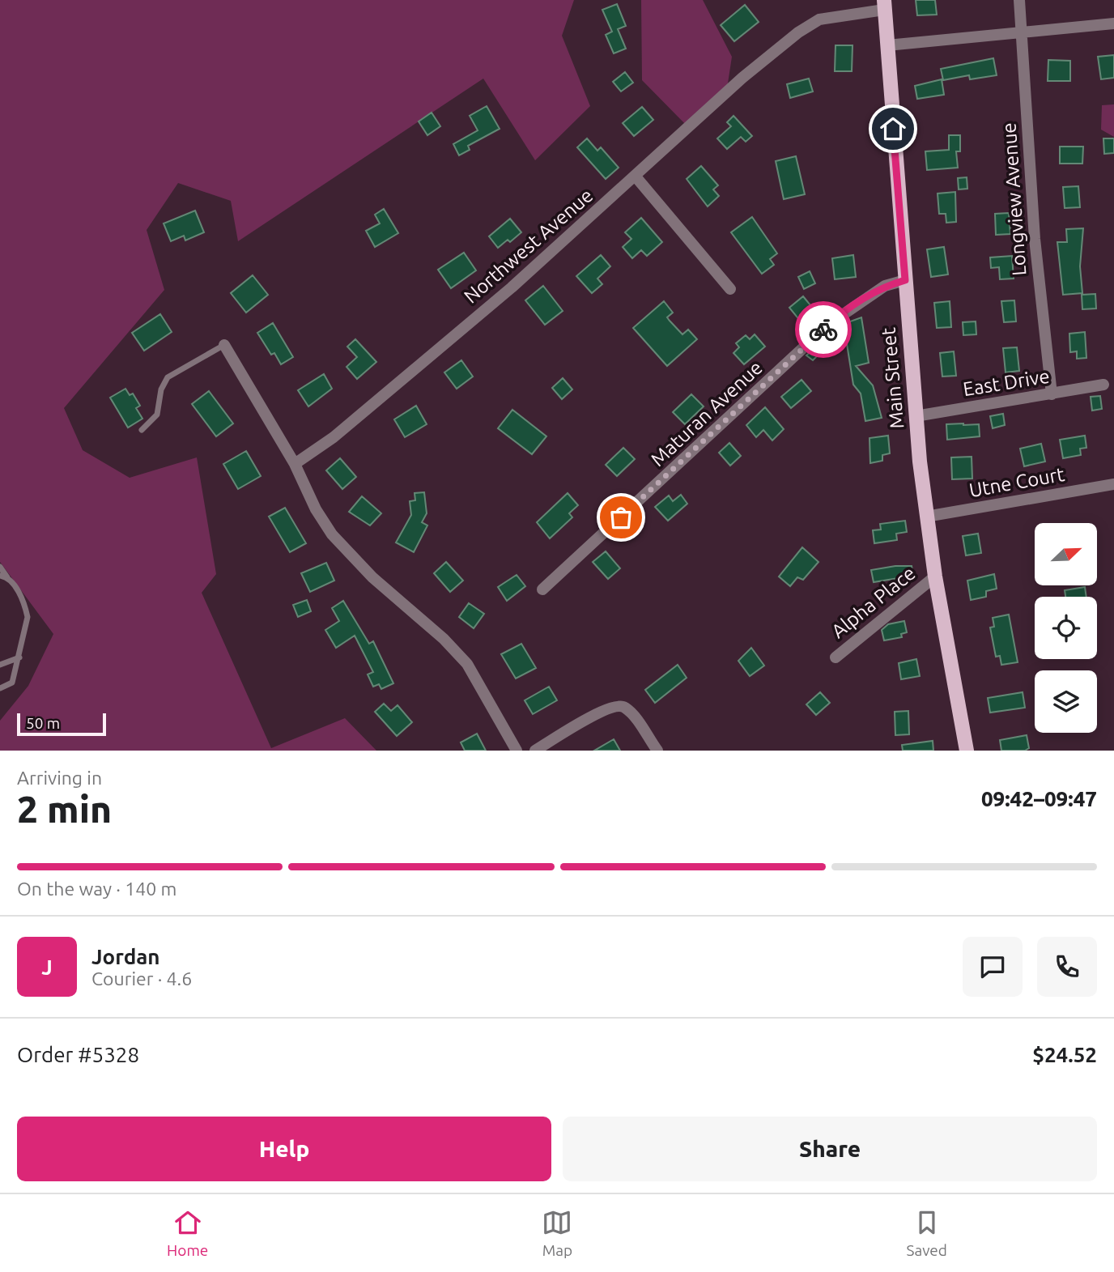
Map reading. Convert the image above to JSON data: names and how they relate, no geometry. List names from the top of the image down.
{
  "streets": {
    "main road": ["Main Street"],
    "street": [
      "Longview Avenue",
      "Northwest Avenue",
      "East Drive",
      "Maturan Avenue",
      "Utne Court",
      "Alpha Place"
    ]
  },
  "crossings": [
    ["Longview Avenue", "East Drive"],
    ["Northwest Avenue", "Main Street"],
    ["Main Street", "East Drive"],
    ["Main Street", "Maturan Avenue"],
    ["Main Street", "Utne Court"],
    ["Main Street", "Alpha Place"]
  ],
  "scale_bar": "50 m",
  "north": "top right",
  "page": {
    "scale": "50 m",
    "heading": ["2 min", "Arriving in", "09:42–09:47"],
    "panel": [
      "Jordan",
      "Courier · 4.6",
      "Order #5328",
      "$24.52"
    ],
    "bar": "On the way · 140 m",
    "round": "J",
    "buttons": ["Help", "Share"],
    "tabs": ["Home", "Map", "Saved"]
  }
}
